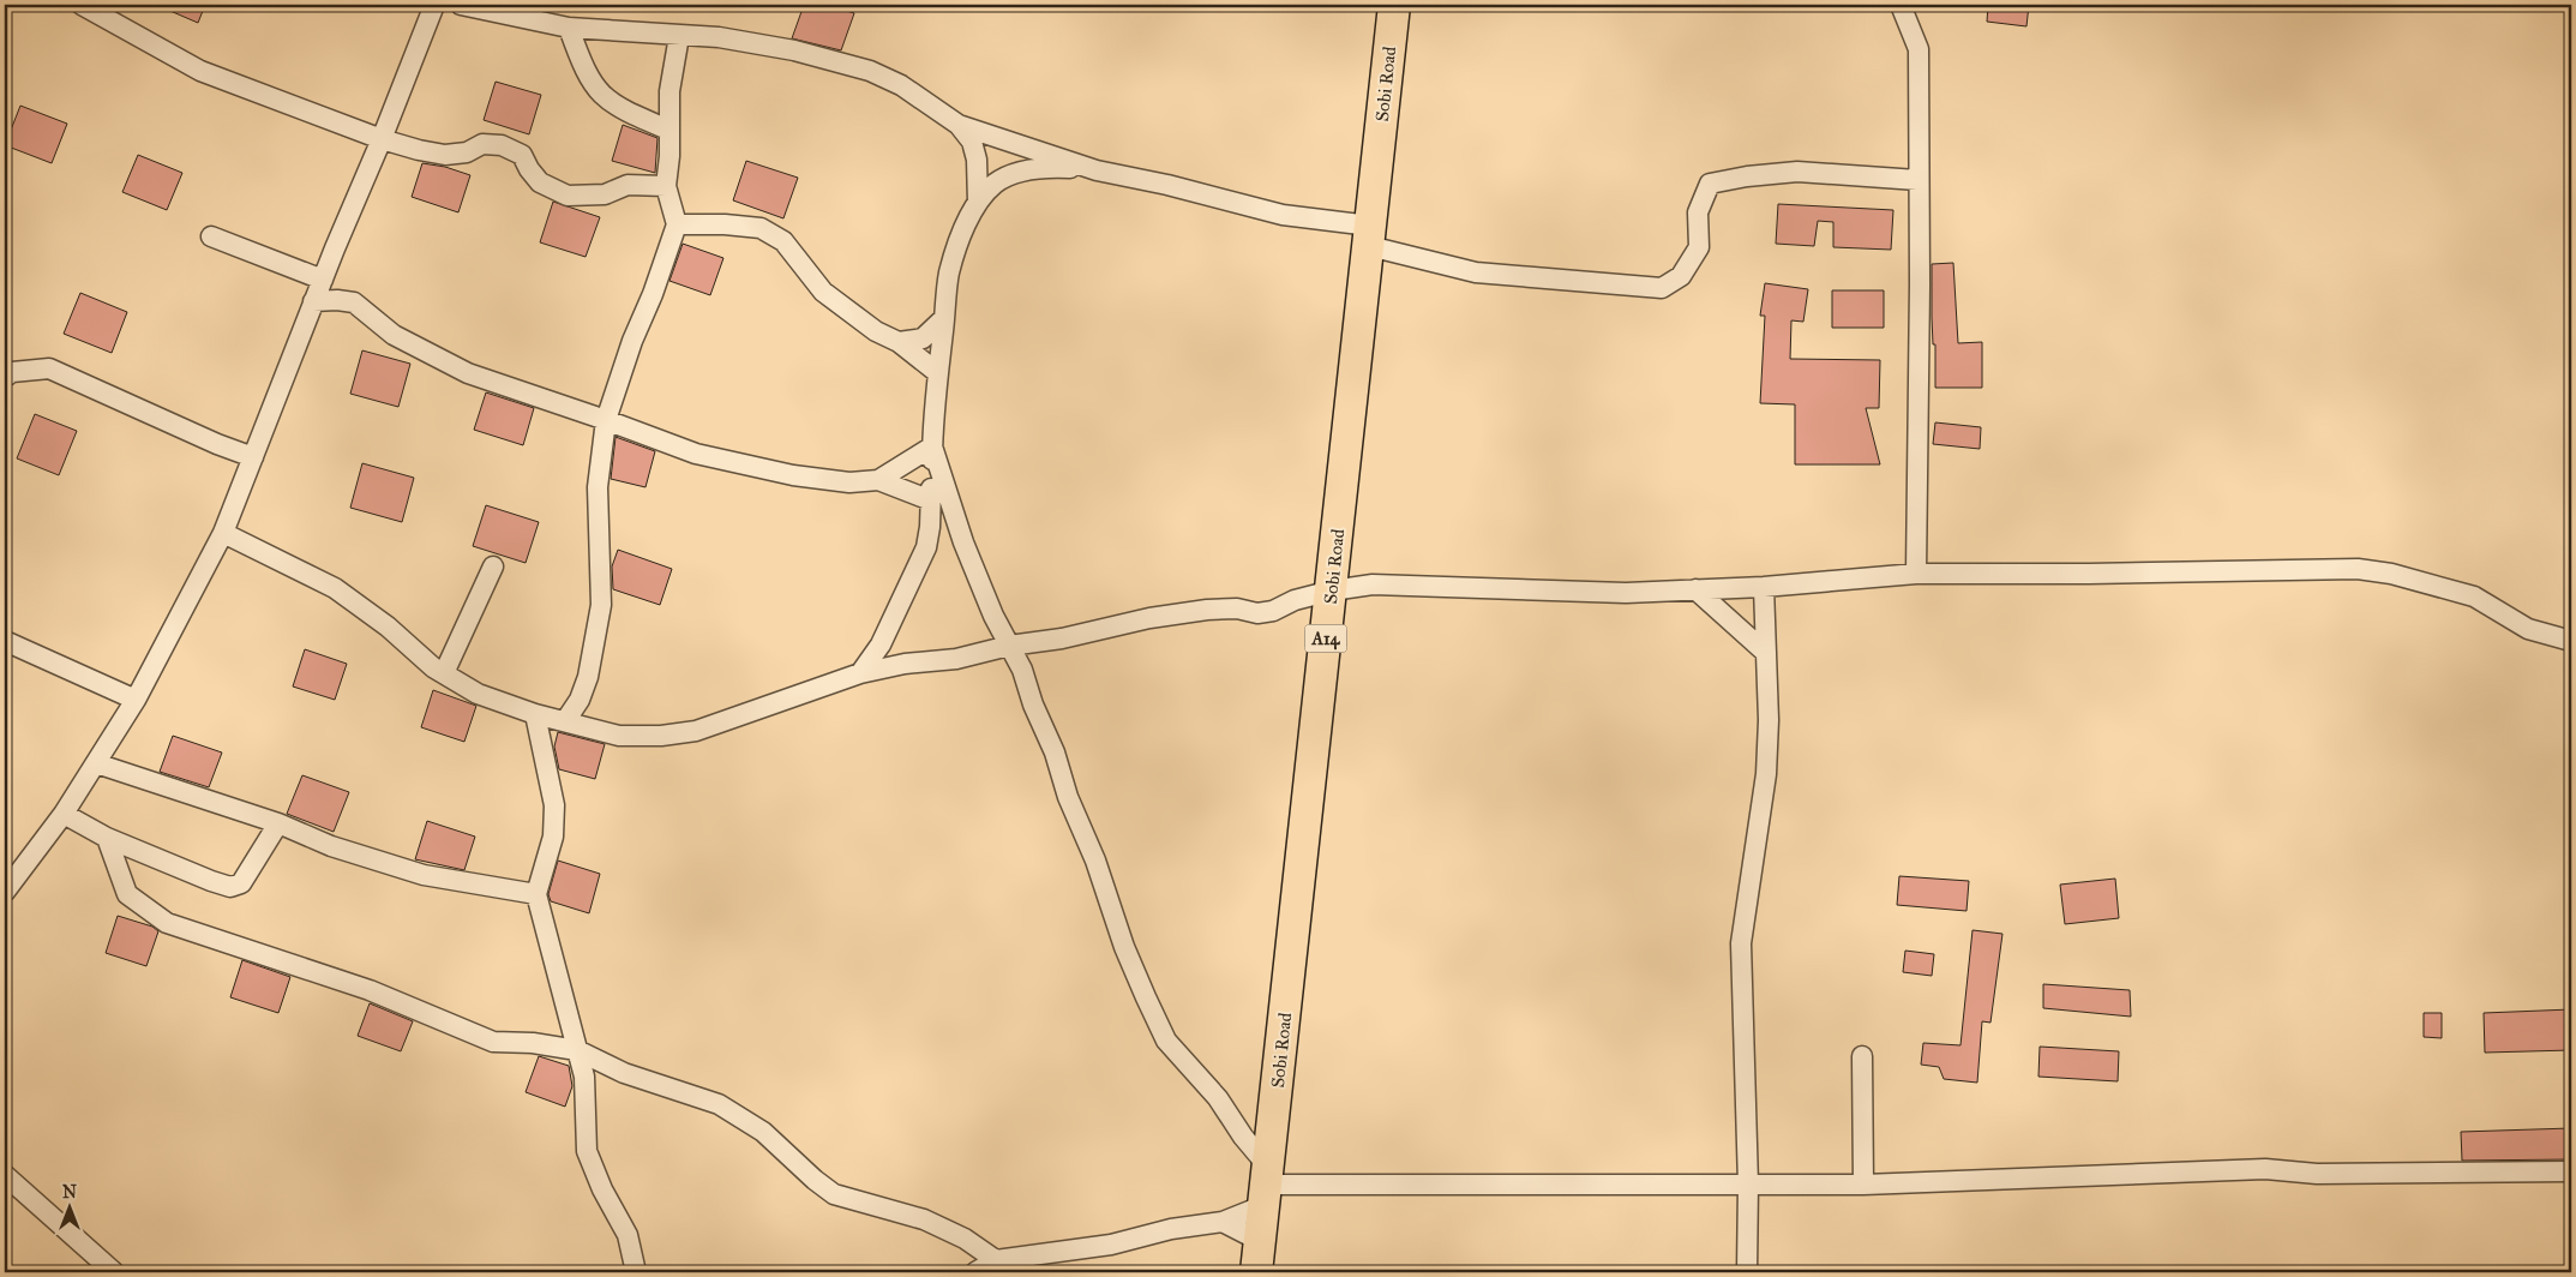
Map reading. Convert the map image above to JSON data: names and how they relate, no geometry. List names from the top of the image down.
{
  "streets": {
    "highway": ["Sobi Road", "A14"]
  },
  "north": "top"
}
